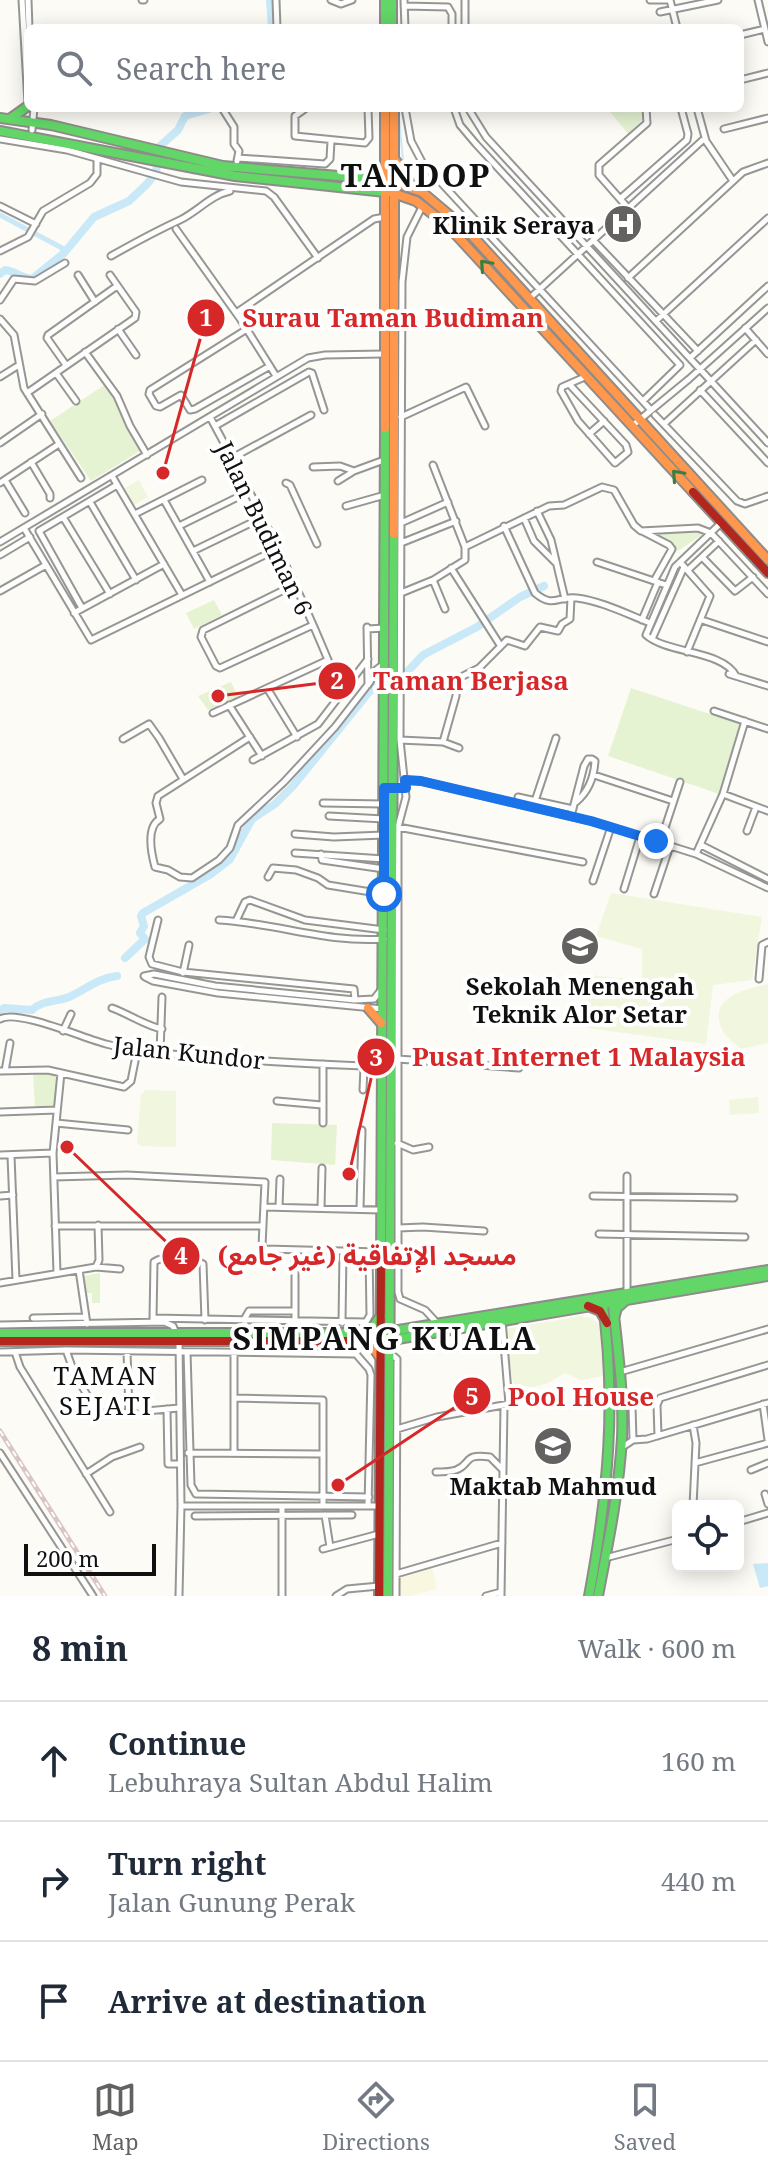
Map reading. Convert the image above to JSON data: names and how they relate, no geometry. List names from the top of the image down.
{
  "streets": {
    "street": ["Jalan Budiman 6", "Jalan Kundor"]
  },
  "districts": ["TANDOP", "SIMPANG KUALA", "TAMAN SEJATI"],
  "places": {
    "hospital": ["Klinik Seraya"],
    "other": [
      "Surau Taman Budiman",
      "Taman Berjasa",
      "مسجد الإتفاقية (غير جامع)",
      "Pusat Internet 1 Malaysia",
      "Pool House"
    ],
    "school or university": ["Sekolah Menengah Teknik Alor Setar", "Maktab Mahmud"]
  },
  "scale_bar": "200 m",
  "page": {
    "search": "Search here",
    "scale": "200 m",
    "heading": ["8 min", "Walk · 600 m"],
    "list": [
      ["Continue", "Lebuhraya Sultan Abdul Halim", "160 m"],
      ["Turn right", "Jalan Gunung Perak", "440 m"],
      "Arrive at destination"
    ],
    "nav": ["Map", "Directions", "Saved"]
  }
}
